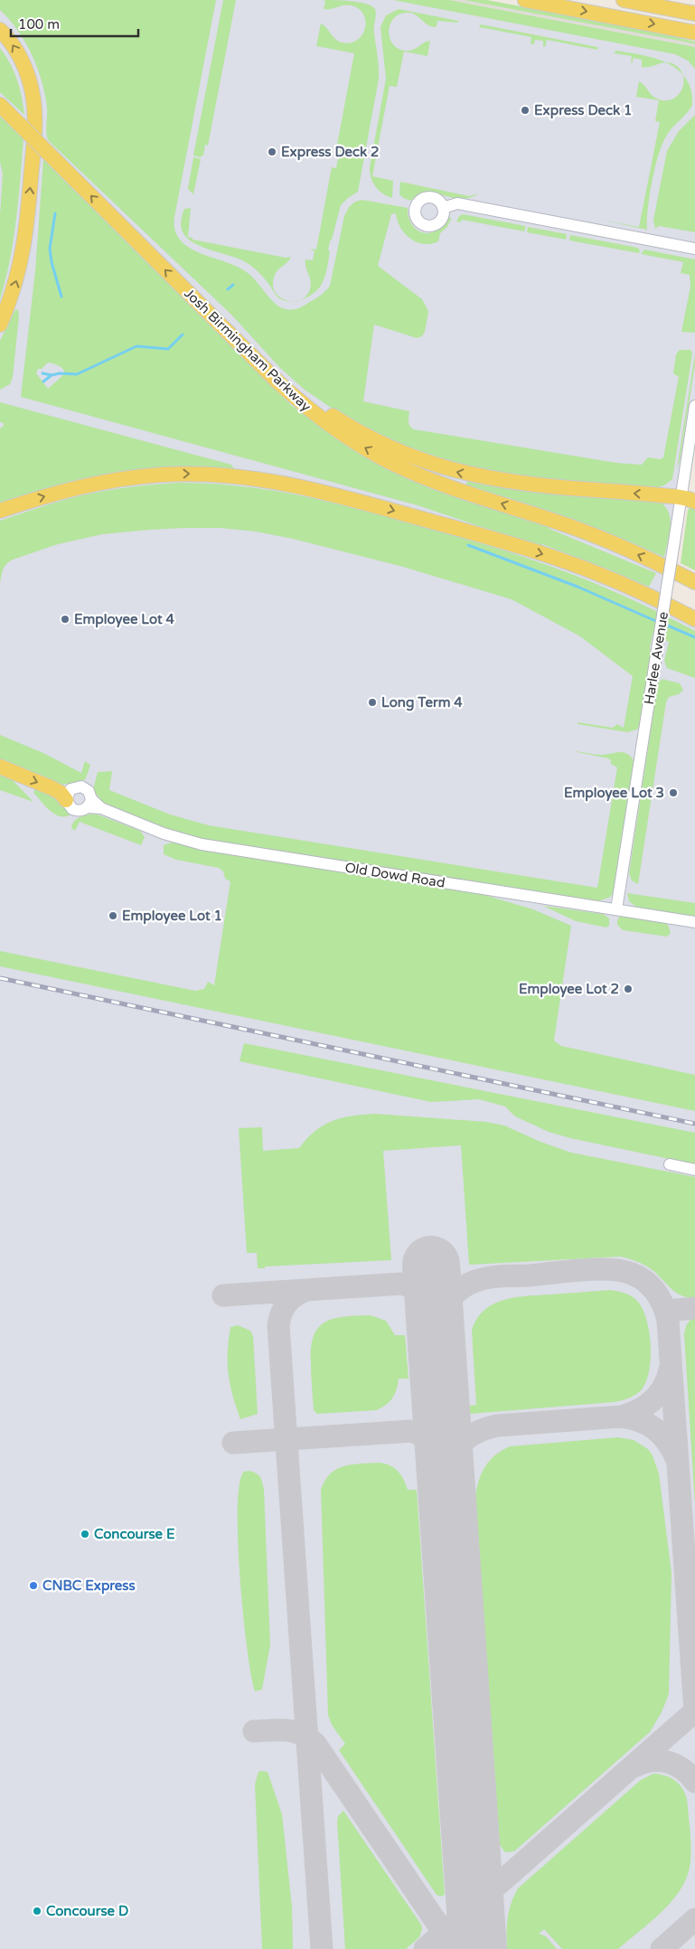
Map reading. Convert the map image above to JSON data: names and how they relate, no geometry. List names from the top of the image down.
{
  "streets": {
    "main road": ["Josh Birmingham Parkway"],
    "street": ["Harlee Avenue", "Old Dowd Road"]
  },
  "crossings": [
    ["Harlee Avenue", "Old Dowd Road"]
  ],
  "places": [
    "Express Deck 1",
    "Express Deck 2",
    "Employee Lot 4",
    "Long Term 4",
    "Employee Lot 3",
    "Employee Lot 1",
    "Employee Lot 2",
    "Concourse E",
    "CNBC Express",
    "Concourse D"
  ],
  "scale_bar": "100 m"
}
